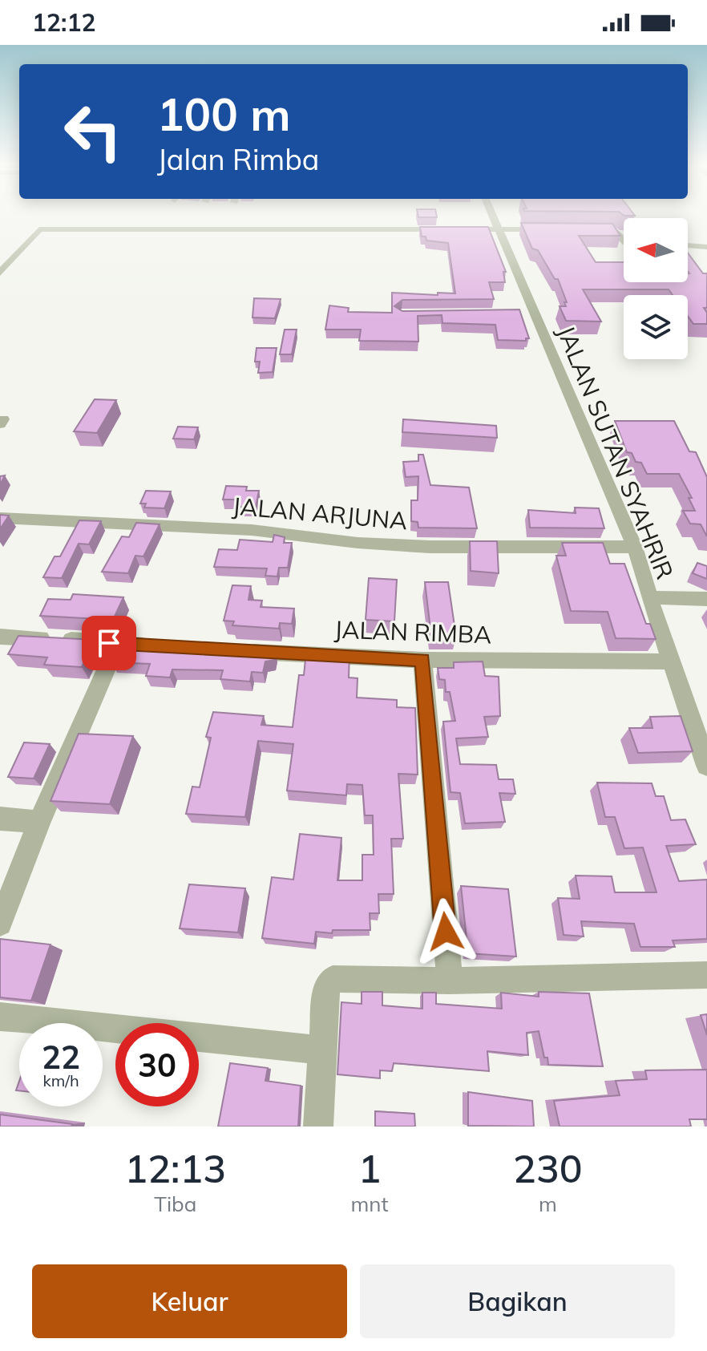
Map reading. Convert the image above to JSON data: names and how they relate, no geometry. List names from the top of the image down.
{
  "streets": {
    "street": ["JALAN SUTAN SYAHRIR", "JALAN ARJUNA", "JALAN RIMBA"]
  },
  "crossings": [
    ["JALAN SUTAN SYAHRIR", "JALAN ARJUNA"],
    ["JALAN SUTAN SYAHRIR", "JALAN RIMBA"]
  ],
  "north": "left",
  "page": {
    "status": "12:12",
    "turn": ["100 m", "Jalan Rimba"],
    "speed": "22 km/h",
    "limit": "30",
    "eta": [
      "12:13",
      "Tiba",
      "1",
      "mnt",
      "230",
      "m"
    ],
    "buttons": ["Keluar", "Bagikan"]
  }
}
